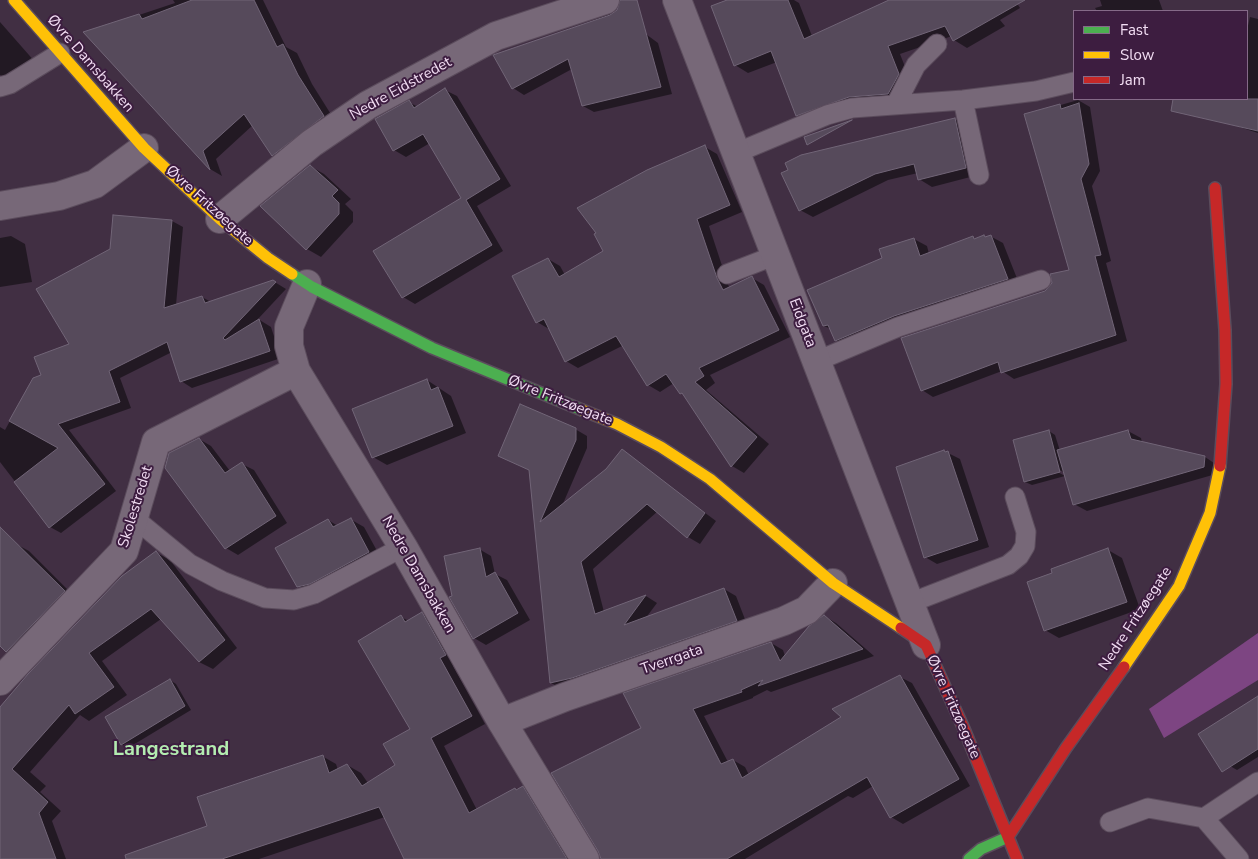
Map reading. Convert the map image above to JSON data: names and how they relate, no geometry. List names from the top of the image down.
{
  "streets": {
    "main road": ["Øvre Damsbakken", "Øvre Fritzøegate", "Nedre Fritzøegate"],
    "street": [
      "Nedre Eidstredet",
      "Eidgata",
      "Skolestredet",
      "Nedre Damsbakken",
      "Tverrgata"
    ]
  },
  "crossings": [
    ["Øvre Damsbakken", "Øvre Fritzøegate"],
    ["Nedre Eidstredet", "Øvre Fritzøegate"],
    ["Øvre Fritzøegate", "Eidgata"],
    ["Øvre Fritzøegate", "Nedre Damsbakken"],
    ["Øvre Fritzøegate", "Nedre Fritzøegate"],
    ["Øvre Fritzøegate", "Tverrgata"],
    ["Skolestredet", "Nedre Damsbakken"],
    ["Nedre Damsbakken", "Tverrgata"]
  ],
  "districts": ["Langestrand"],
  "legend": ["Fast", "Slow", "Jam"]
}
